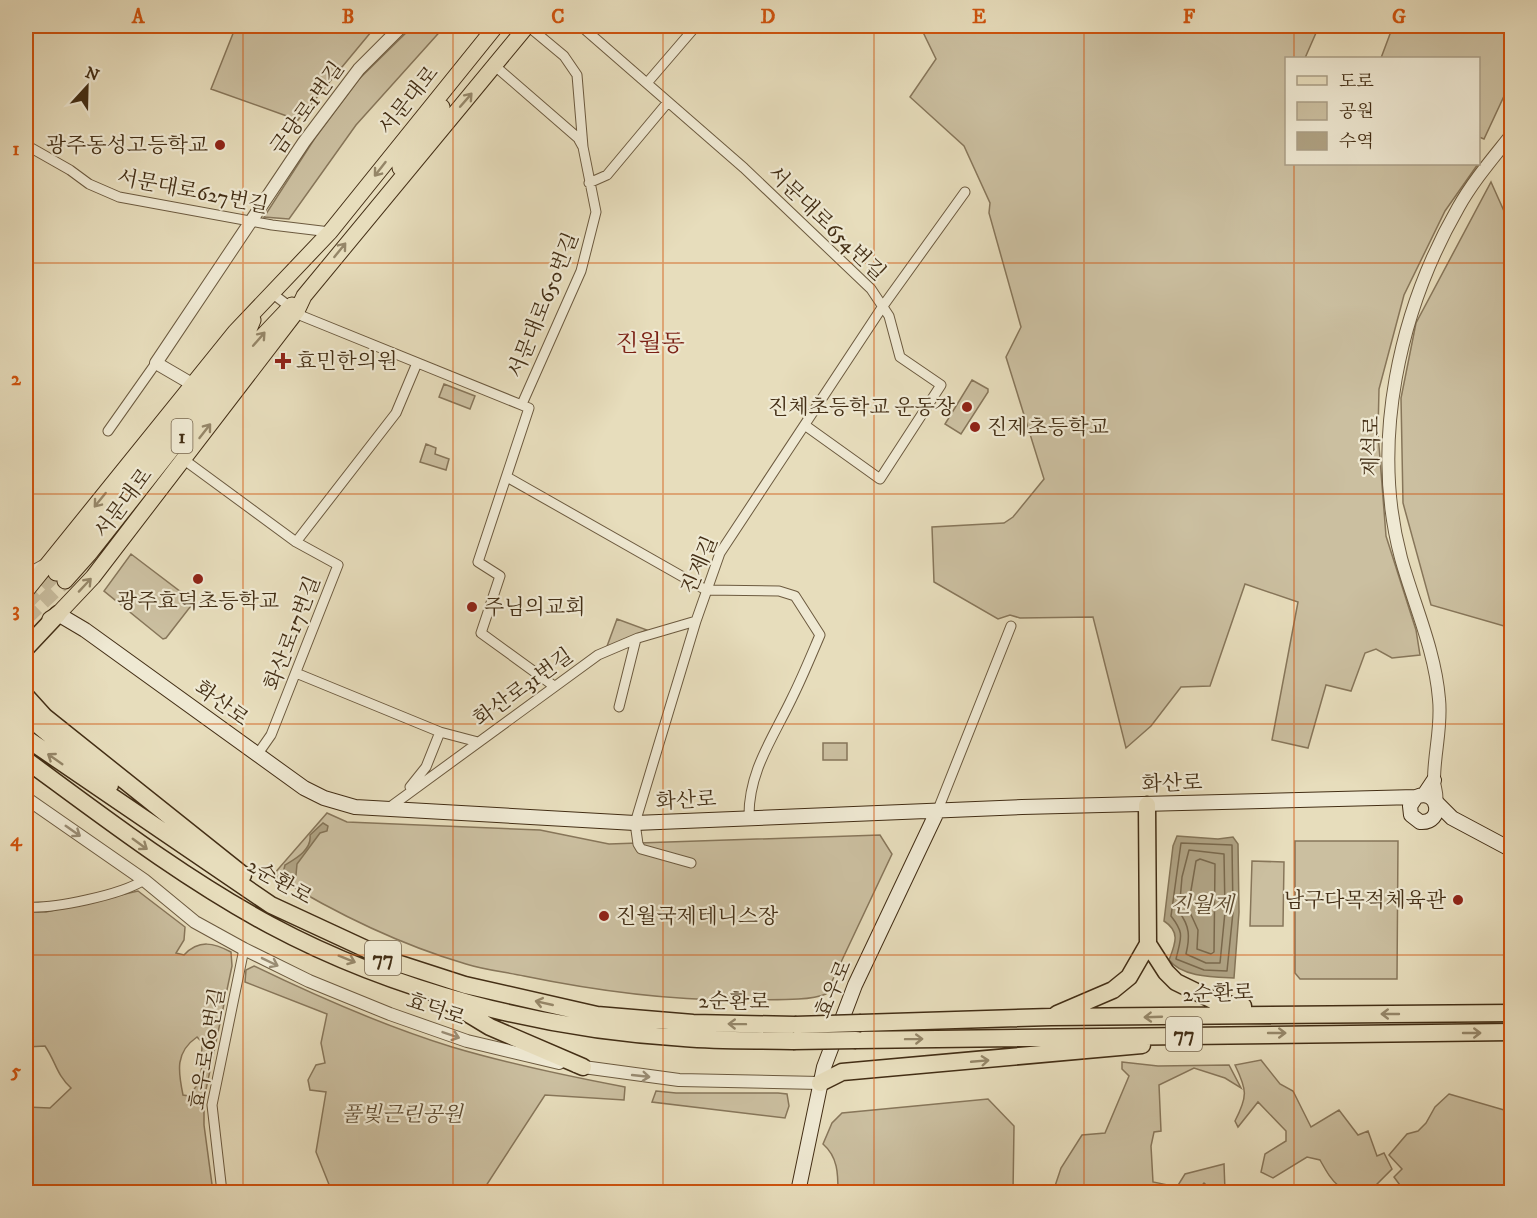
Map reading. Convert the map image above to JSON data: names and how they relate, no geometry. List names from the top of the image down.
{
  "streets": {
    "highway": ["2순환로", "77"],
    "main road": [
      "서문대로",
      "1",
      "화산로",
      "효우로"
    ],
    "street": [
      "금당로1번길",
      "서문대로627번길",
      "서문대로654번길",
      "서문대로650번길",
      "제석로",
      "진제길",
      "화산로17번길",
      "화산로31번길",
      "효덕로",
      "효우로60번길"
    ]
  },
  "crossings": [
    ["서문대로", "서문대로627번길"],
    ["서문대로", "서문대로650번길"],
    ["서문대로", "화산로17번길"],
    ["서문대로", "화산로"],
    ["금당로1번길", "서문대로627번길"],
    ["서문대로654번길", "진제길"],
    ["진제길", "화산로31번길"],
    ["진제길", "화산로"],
    ["화산로17번길", "화산로"],
    ["화산로31번길", "화산로"],
    ["화산로", "효우로"],
    ["효우로", "효덕로"],
    ["효덕로", "효우로60번길"]
  ],
  "one_way": ["효덕로"],
  "districts": ["진월동"],
  "water": ["진월제"],
  "parks": ["풀빛근린공원"],
  "places": {
    "other": [
      "광주동성고등학교",
      "진체초등학교 운동장",
      "진제초등학교",
      "광주효덕초등학교",
      "주님의교회",
      "남구다목적체육관",
      "진월국제테니스장"
    ],
    "health": ["효민한의원"]
  },
  "legend": ["도로", "공원", "수역"],
  "north": "top",
  "grid": {
    "columns": [
      "A",
      "B",
      "C",
      "D",
      "E",
      "F",
      "G"
    ],
    "rows": [
      "1",
      "2",
      "3",
      "4",
      "5"
    ]
  }
}
